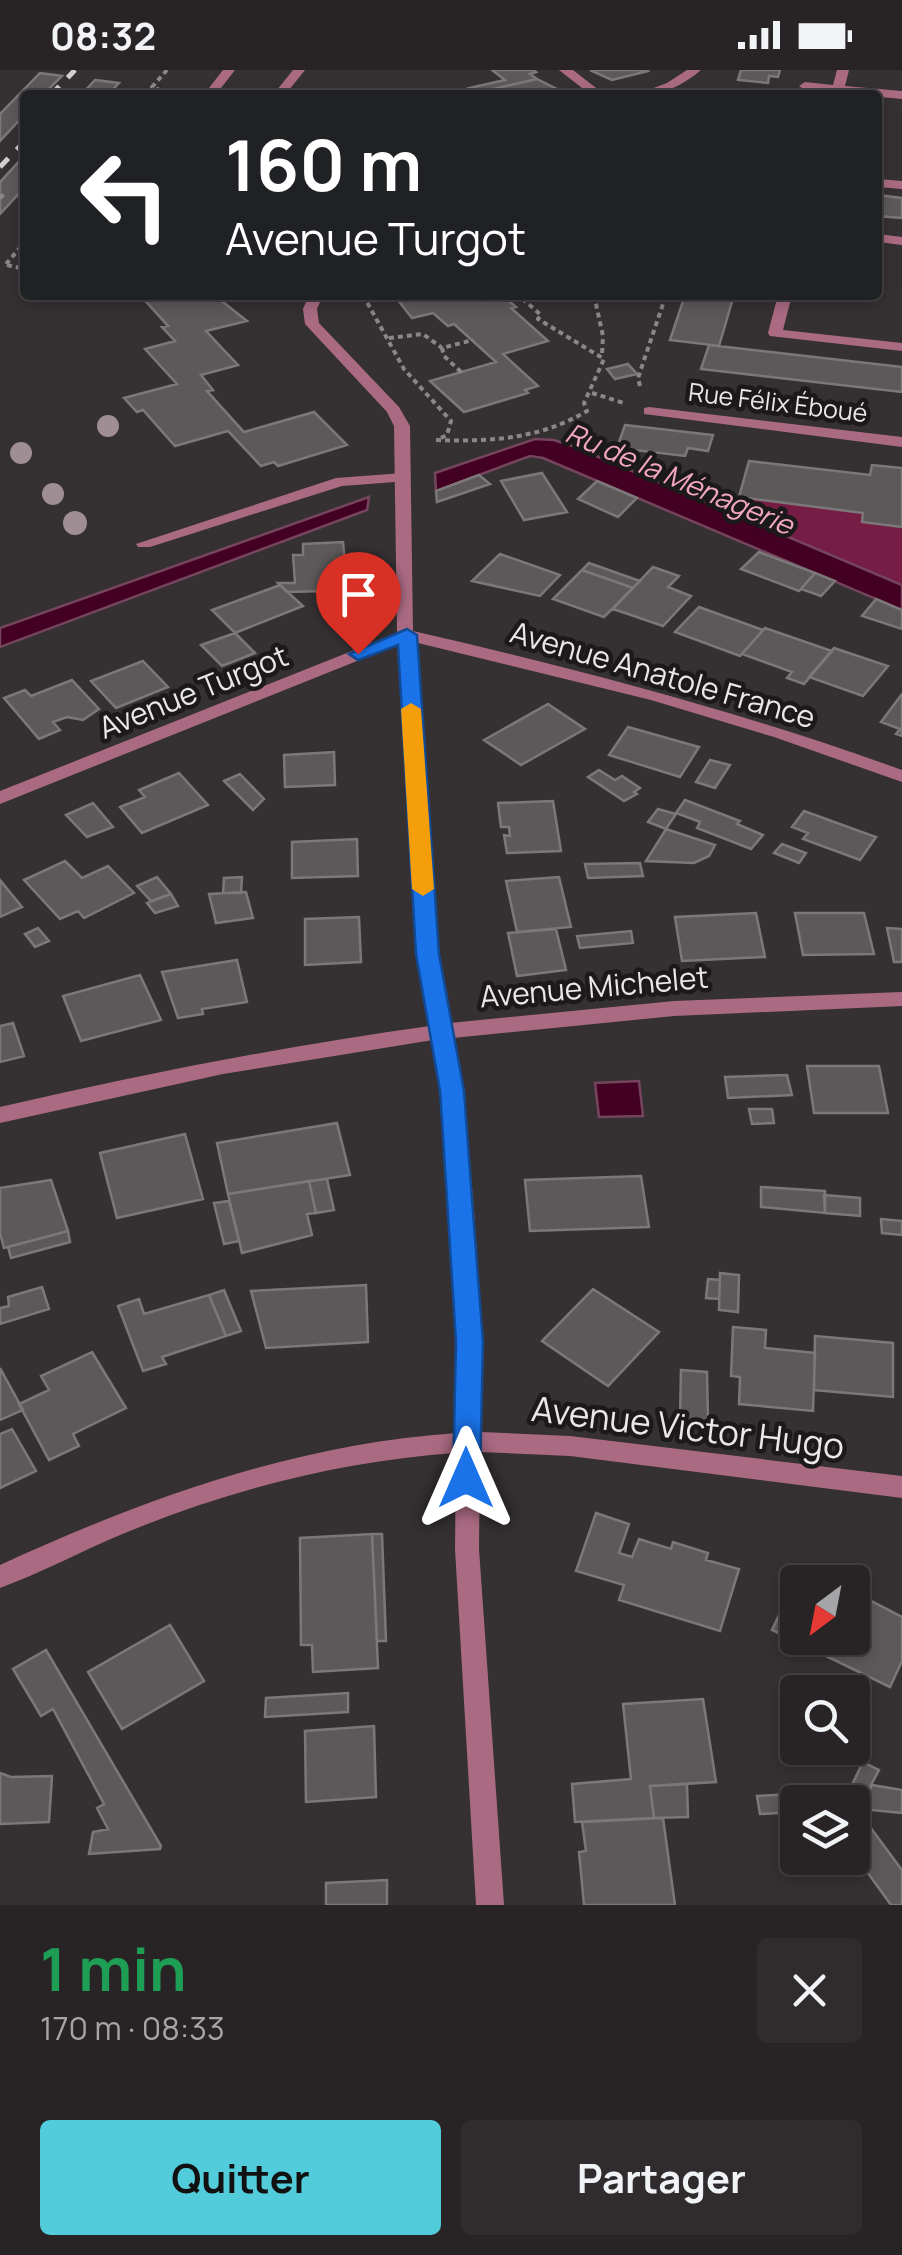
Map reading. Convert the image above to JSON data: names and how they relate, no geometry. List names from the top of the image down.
{
  "streets": {
    "street": [
      "Rue Félix Éboué",
      "Avenue Anatole France",
      "Avenue Turgot",
      "Avenue Michelet",
      "Avenue Victor Hugo"
    ]
  },
  "crossings": [
    ["Avenue Anatole France", "Avenue Turgot"]
  ],
  "water": ["Ru de la Ménagerie"],
  "north": "bottom left",
  "page": {
    "status": "08:32",
    "turn": ["160 m", "Avenue Turgot"],
    "heading": ["1 min", "170 m · 08:33"],
    "buttons": ["Quitter", "Partager"]
  }
}
